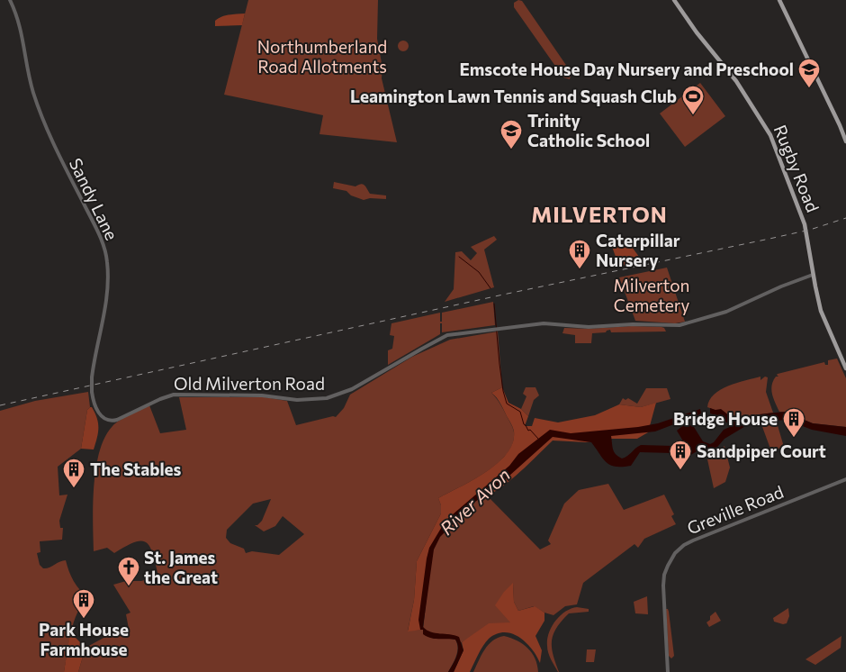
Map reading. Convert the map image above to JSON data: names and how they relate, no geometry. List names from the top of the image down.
{
  "streets": {
    "main road": ["Rugby Road"],
    "street": ["Sandy Lane", "Old Milverton Road", "Greville Road"]
  },
  "crossings": [
    ["Rugby Road", "Old Milverton Road"],
    ["Sandy Lane", "Old Milverton Road"]
  ],
  "districts": ["MILVERTON"],
  "water": ["River Avon"],
  "parks": ["Northumberland Road Allotments", "Milverton Cemetery"],
  "places": {
    "school or university": ["Emscote House Day Nursery and Preschool", "Trinity Catholic School"],
    "sports": ["Leamington Lawn Tennis and Squash Club"],
    "building": [
      "Caterpillar Nursery",
      "Bridge House",
      "Sandpiper Court",
      "The Stables",
      "Park House Farmhouse"
    ],
    "church": ["St. James the Great"]
  }
}
